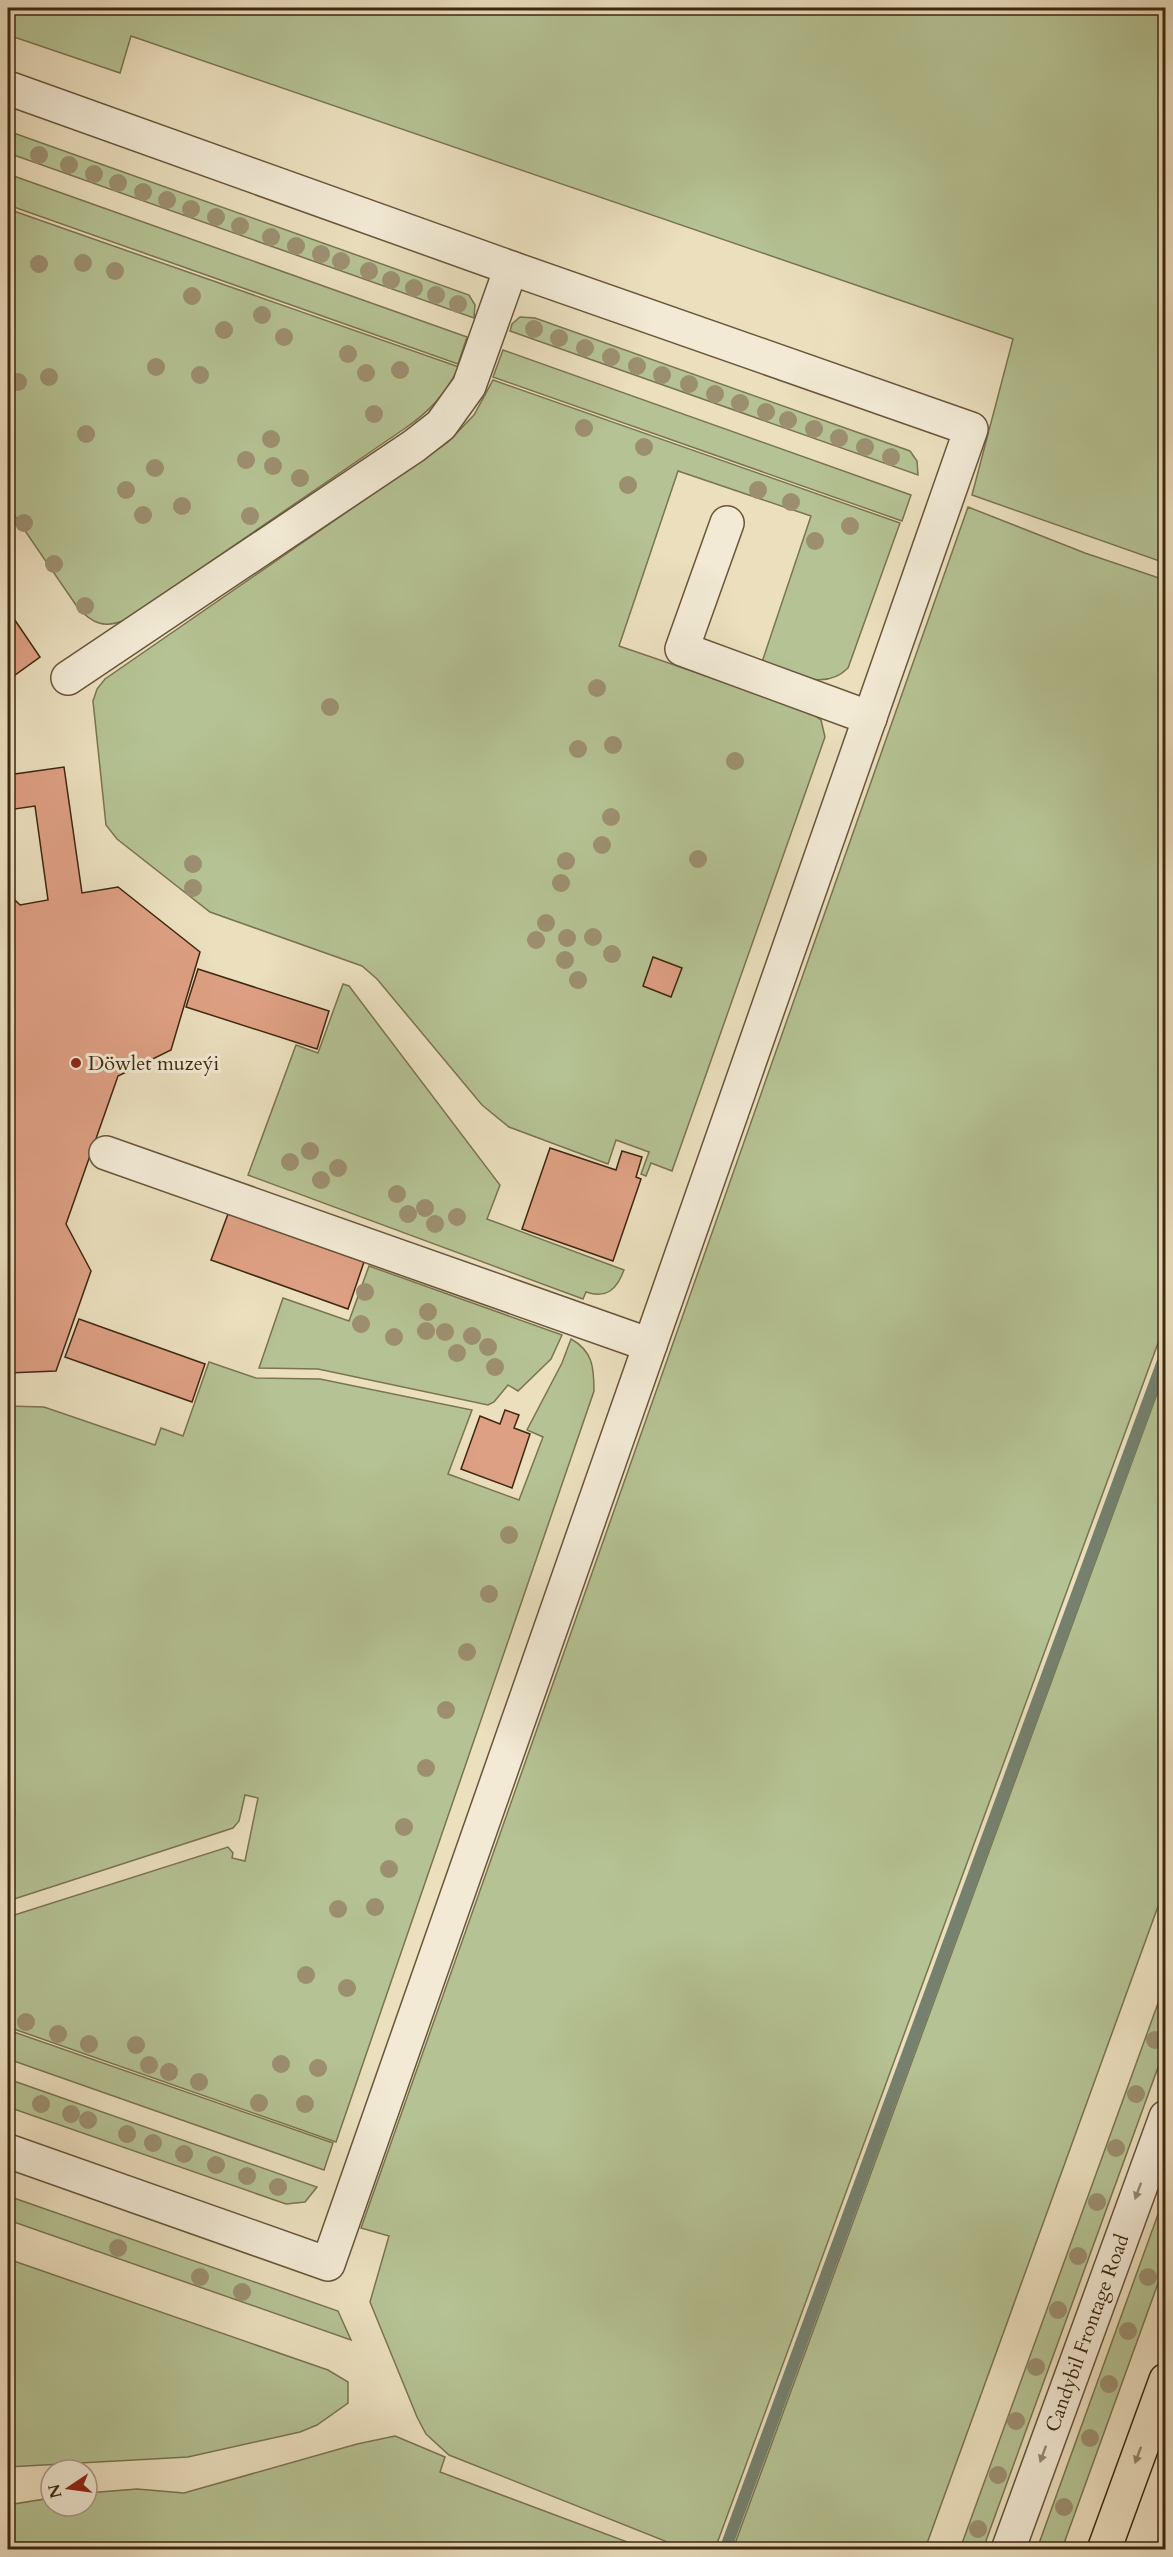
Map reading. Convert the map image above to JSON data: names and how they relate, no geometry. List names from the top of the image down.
{
  "streets": {
    "street": ["Candybil Frontage Road"]
  },
  "one_way": ["Candybil Frontage Road"],
  "places": ["Döwlet muzeýi"],
  "north": "left"
}
